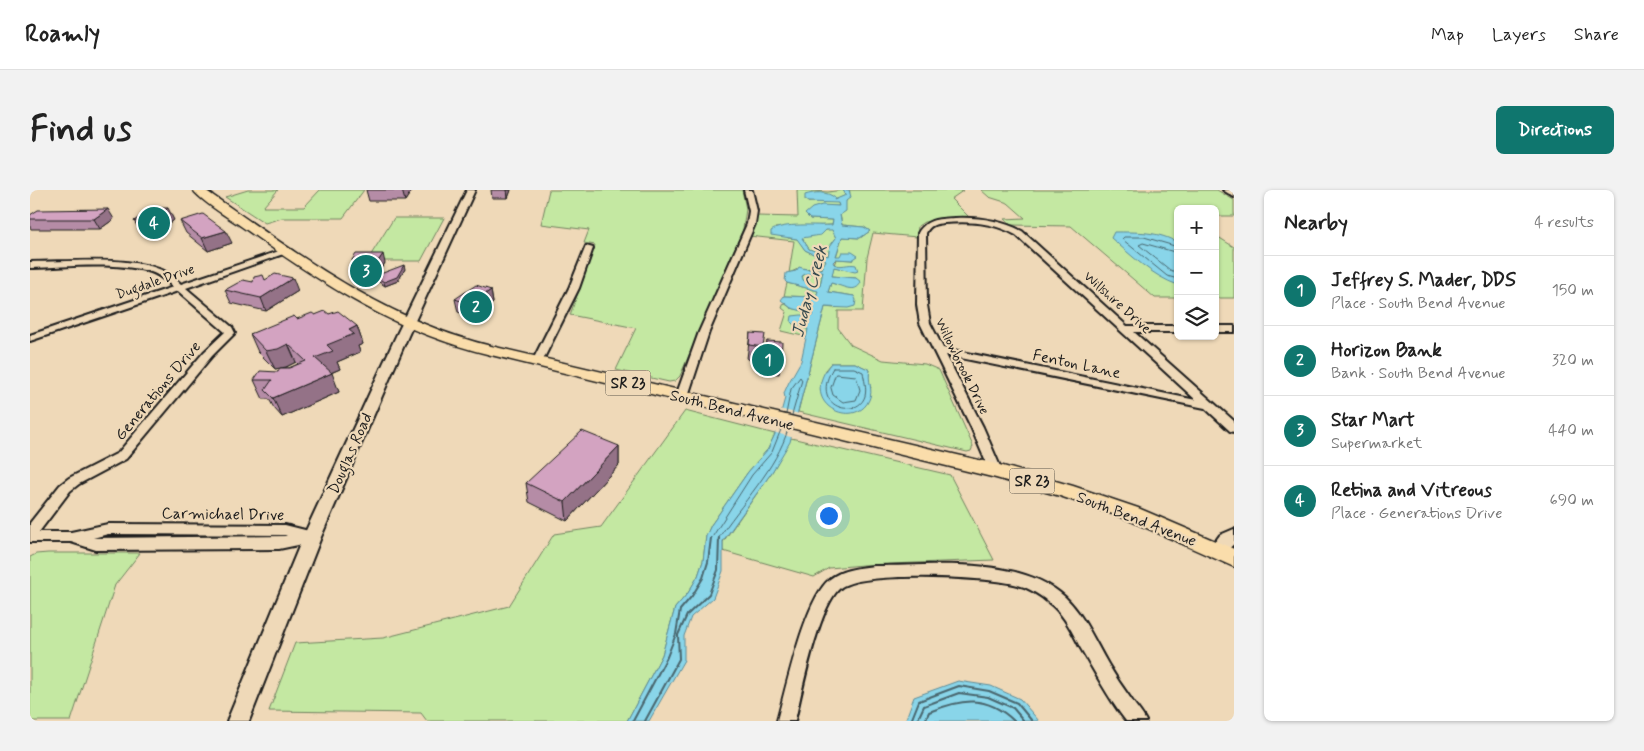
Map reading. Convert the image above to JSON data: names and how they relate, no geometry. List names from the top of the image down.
{
  "streets": {
    "main road": ["SR 23", "South Bend Avenue"],
    "street": [
      "Dugdale Drive",
      "Willshire Drive",
      "Fenton Lane",
      "Willowbrook Drive",
      "Generations Drive",
      "Douglas Road",
      "Carmichael Drive"
    ]
  },
  "crossings": [
    ["Dugdale Drive", "Generations Drive"],
    ["Dugdale Drive", "South Bend Avenue"],
    ["Willshire Drive", "Fenton Lane"],
    ["Willshire Drive", "Willowbrook Drive"],
    ["Fenton Lane", "Willowbrook Drive"],
    ["Willowbrook Drive", "South Bend Avenue"],
    ["Generations Drive", "Carmichael Drive"],
    ["South Bend Avenue", "Douglas Road"],
    ["Douglas Road", "Carmichael Drive"]
  ],
  "water": ["Juday Creek"],
  "page": {
    "header": "Roamly",
    "nav": ["Map", "Layers", "Share"],
    "buttons": "Directions",
    "title": "Find us",
    "heading": ["Nearby", "4 results"],
    "map_buttons": ["+", "−"],
    "pins": [
      "4",
      "3",
      "2",
      "1"
    ],
    "list": [
      {
        "mark": "1",
        "name": "Jeffrey S. Mader, DDS",
        "note": "Place · South Bend Avenue",
        "value": "150 m"
      },
      {
        "mark": "2",
        "name": "Horizon Bank",
        "note": "Bank · South Bend Avenue",
        "value": "320 m"
      },
      {
        "mark": "3",
        "name": "Star Mart",
        "note": "Supermarket",
        "value": "440 m"
      },
      {
        "mark": "4",
        "name": "Retina and Vitreous",
        "note": "Place · Generations Drive",
        "value": "690 m"
      }
    ]
  }
}
